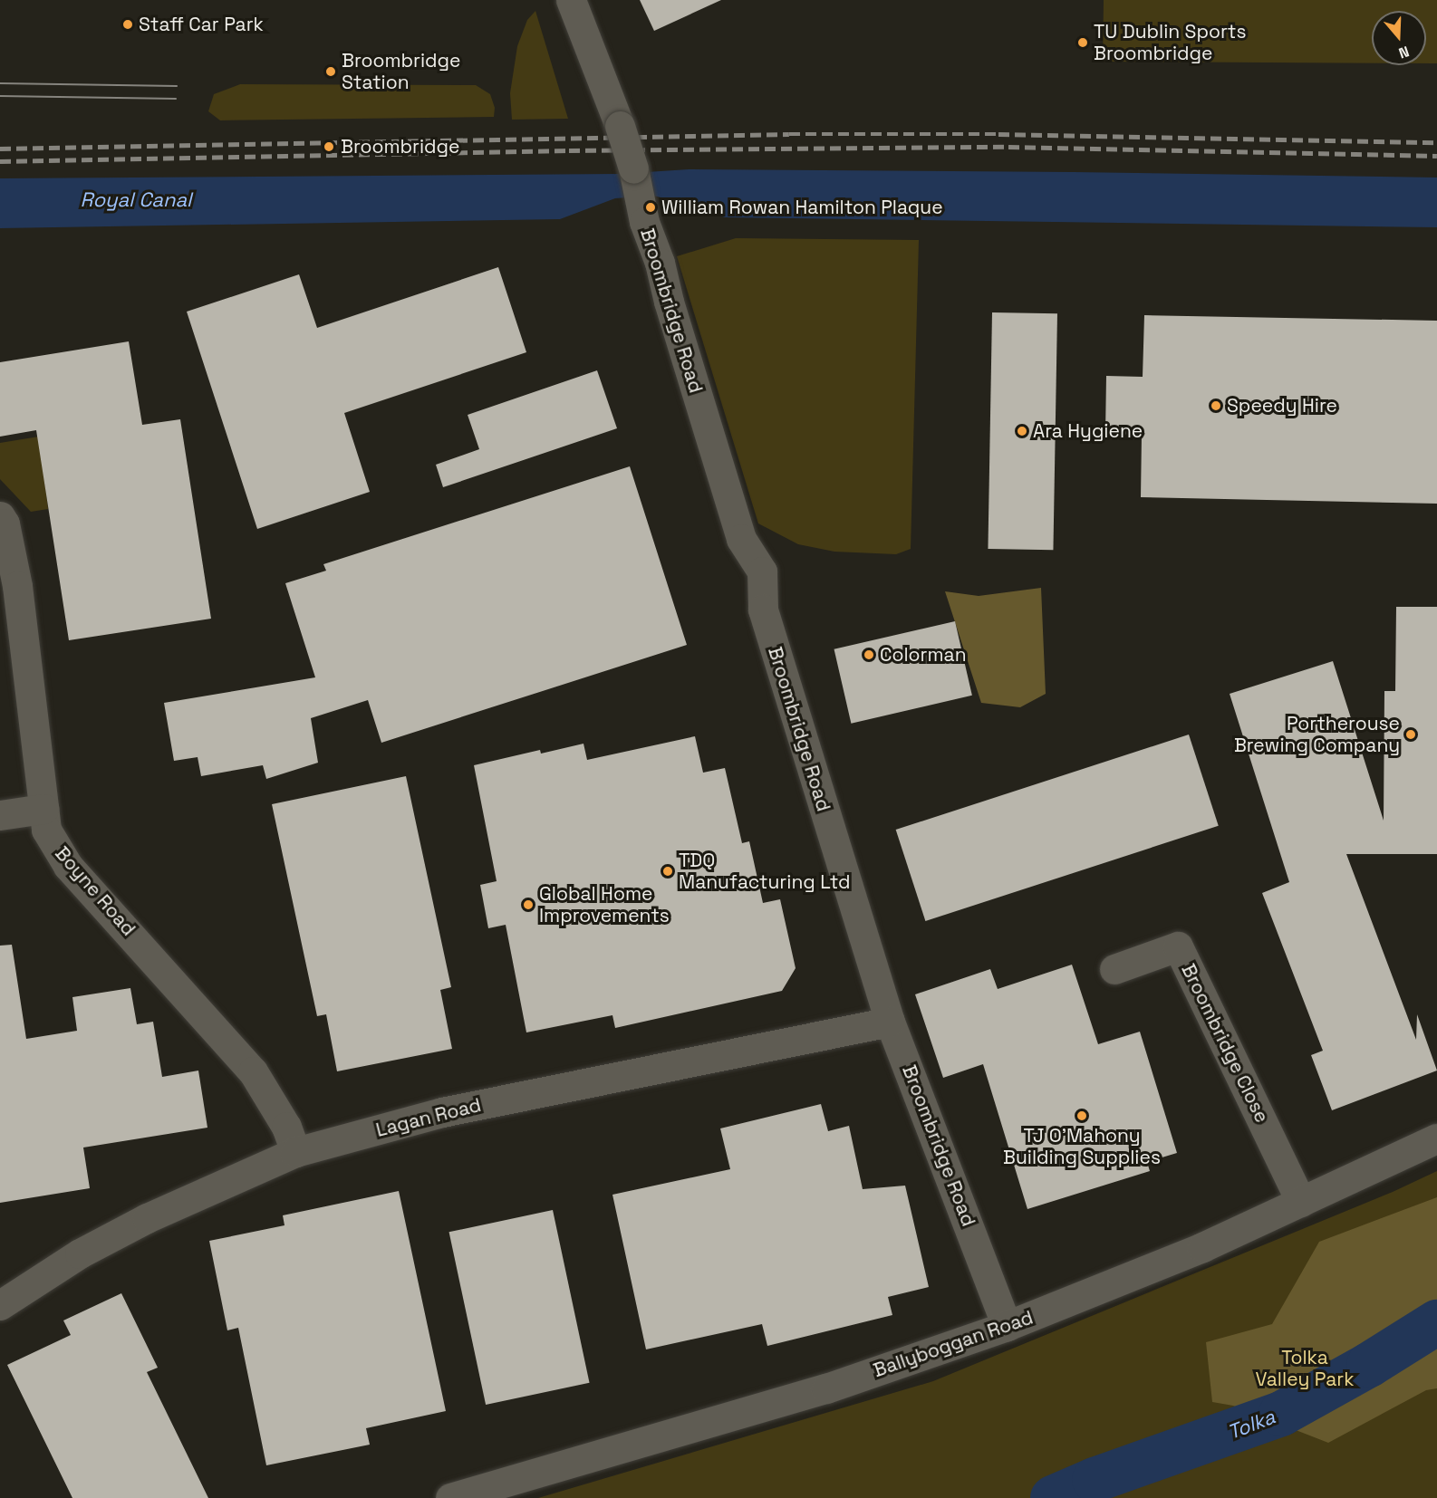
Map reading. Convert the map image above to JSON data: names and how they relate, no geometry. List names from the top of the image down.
{
  "streets": {
    "street": [
      "Broombridge Road",
      "Boyne Road",
      "Broombridge Close",
      "Lagan Road",
      "Ballyboggan Road"
    ]
  },
  "crossings": [
    ["Broombridge Road", "Lagan Road"],
    ["Broombridge Road", "Ballyboggan Road"],
    ["Boyne Road", "Lagan Road"],
    ["Broombridge Close", "Ballyboggan Road"]
  ],
  "water": ["Royal Canal", "Tolka"],
  "parks": ["Tolka Valley Park"],
  "places": [
    "Staff Car Park",
    "TU Dublin Sports Broombridge",
    "Broombridge Station",
    "Broombridge",
    "William Rowan Hamilton Plaque",
    "Speedy Hire",
    "Ara Hygiene",
    "Colorman",
    "Portherouse Brewing Company",
    "TDQ Manufacturing Ltd",
    "Global Home Improvements",
    "TJ O'Mahony Building Supplies"
  ],
  "north": "bottom"
}
